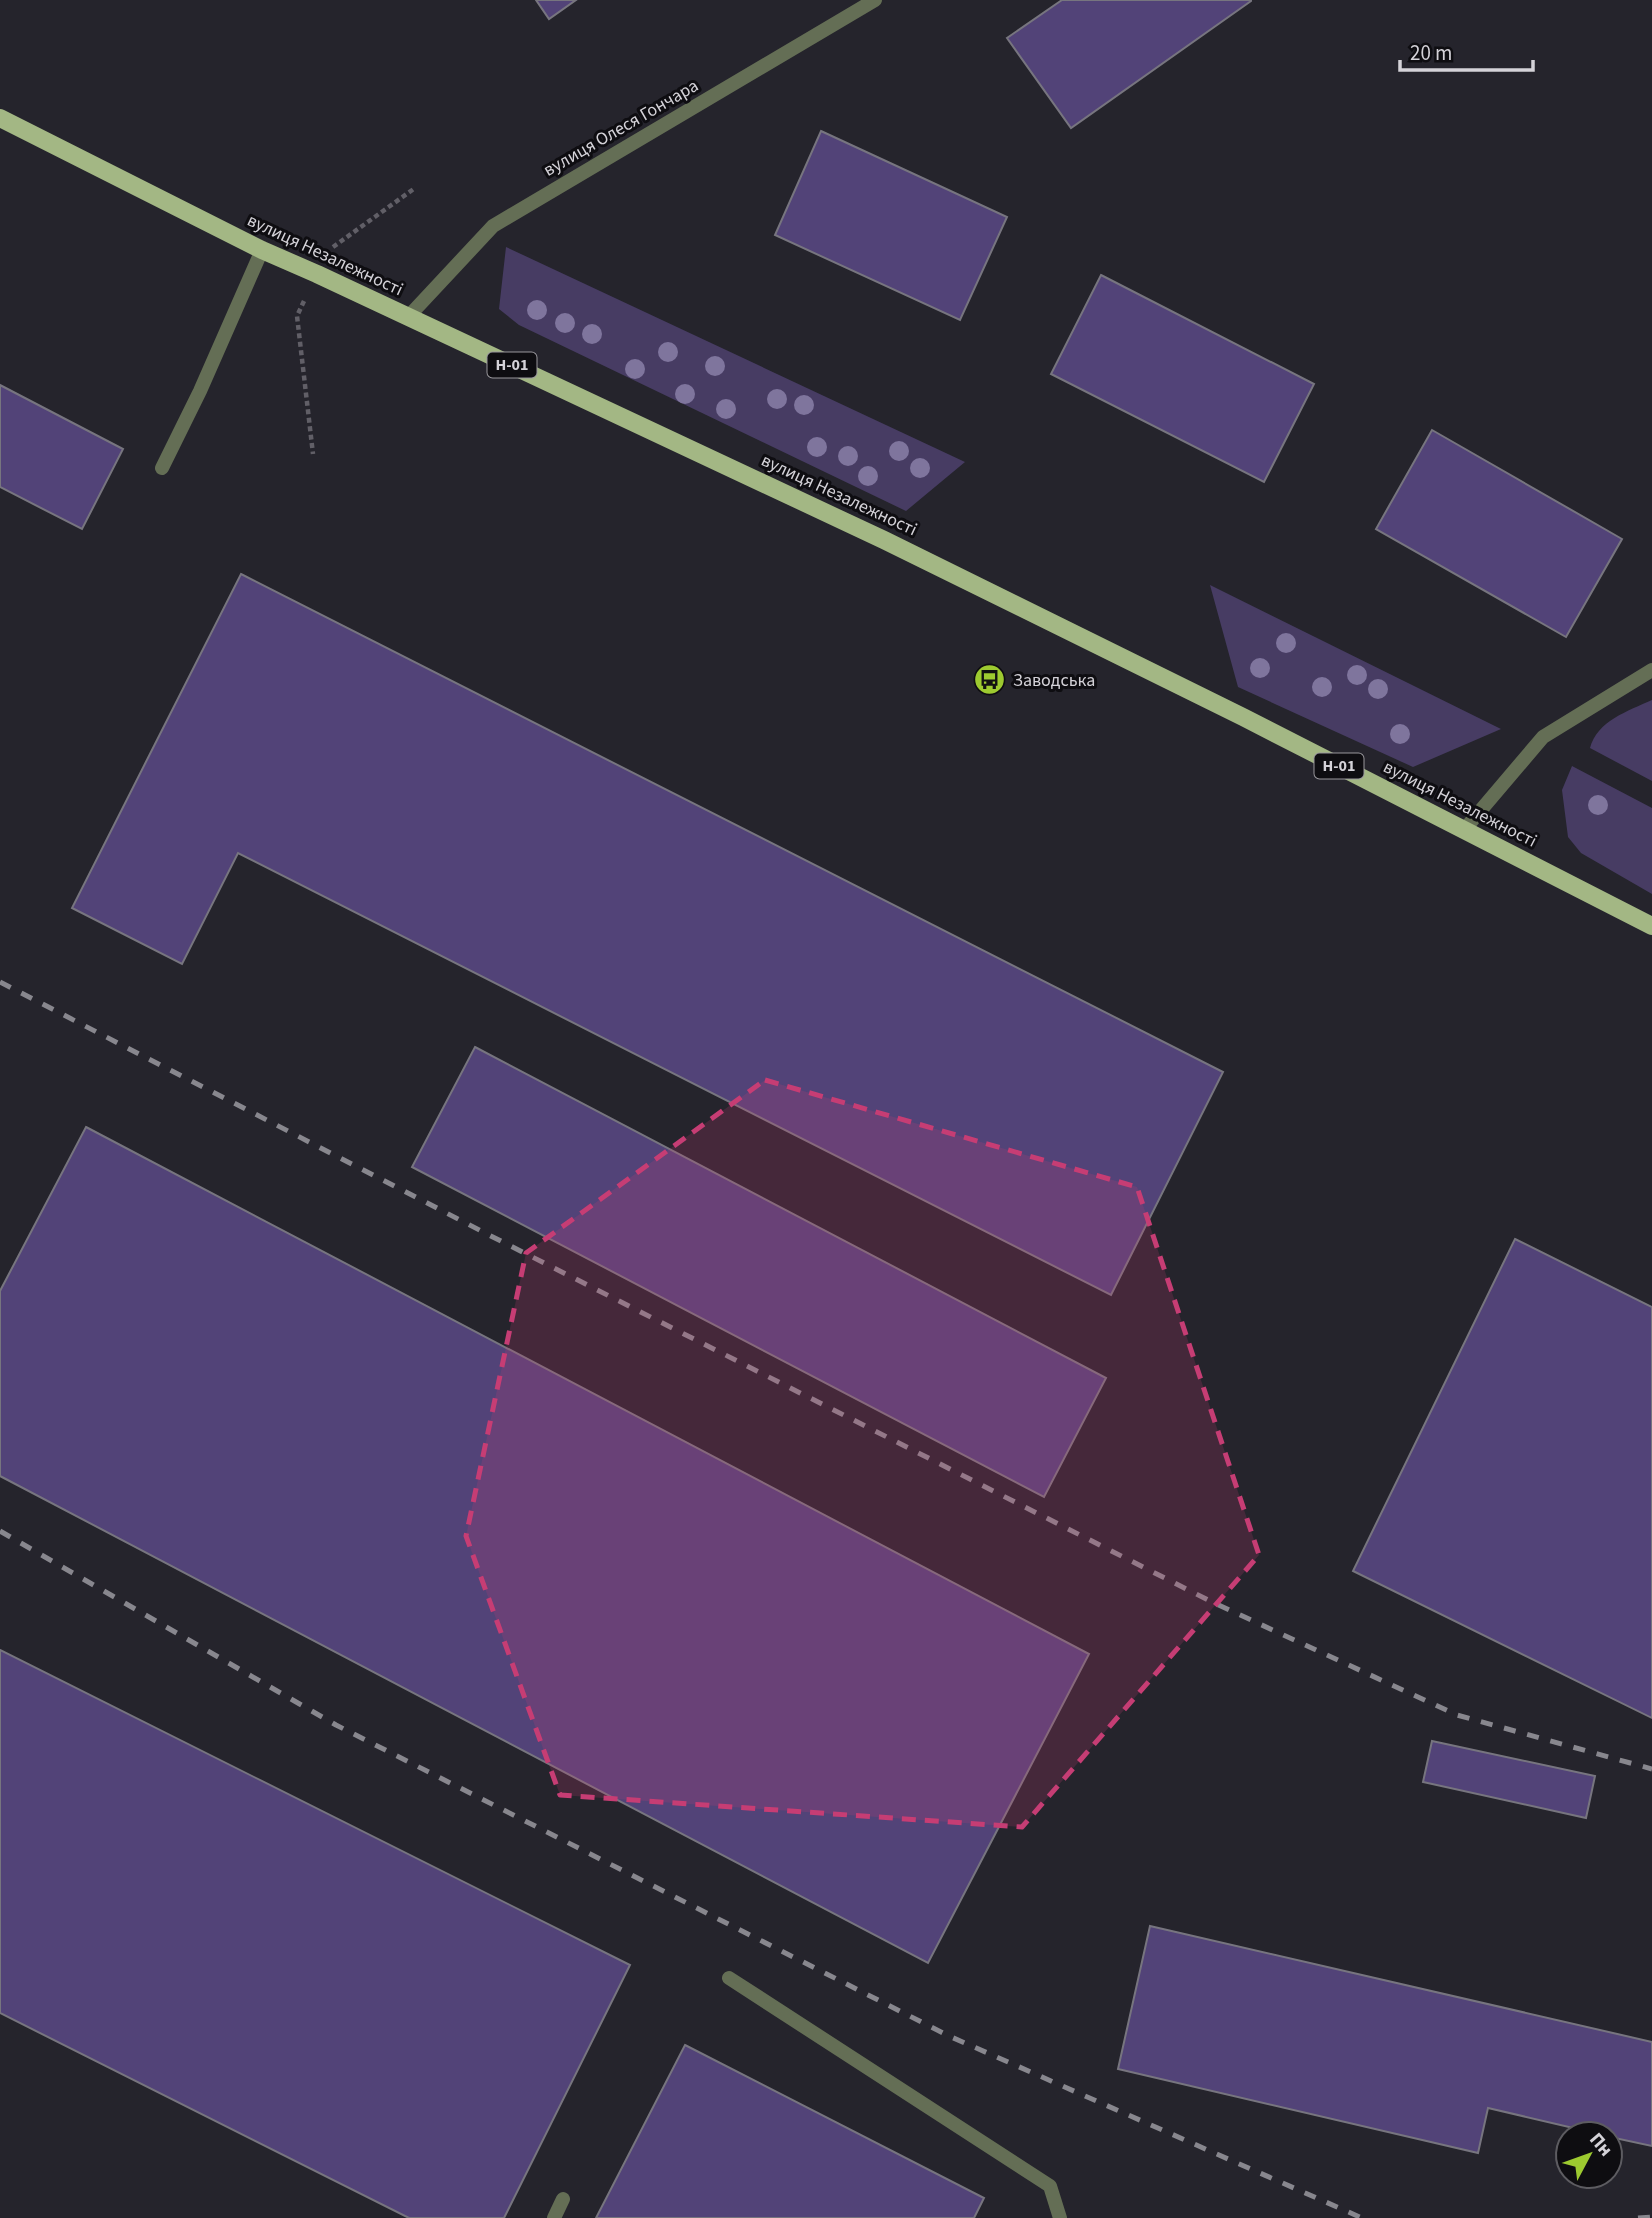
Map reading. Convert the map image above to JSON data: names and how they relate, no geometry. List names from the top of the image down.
{
  "streets": {
    "main road": ["вулиця Незалежності", "Н-01"],
    "street": ["вулиця Олеся Гончара"]
  },
  "crossings": [
    ["вулиця Олеся Гончара", "вулиця Незалежності"]
  ],
  "places": {
    "bus stop": ["Заводська"]
  },
  "scale_bar": "20 m",
  "north": "top right"
}
